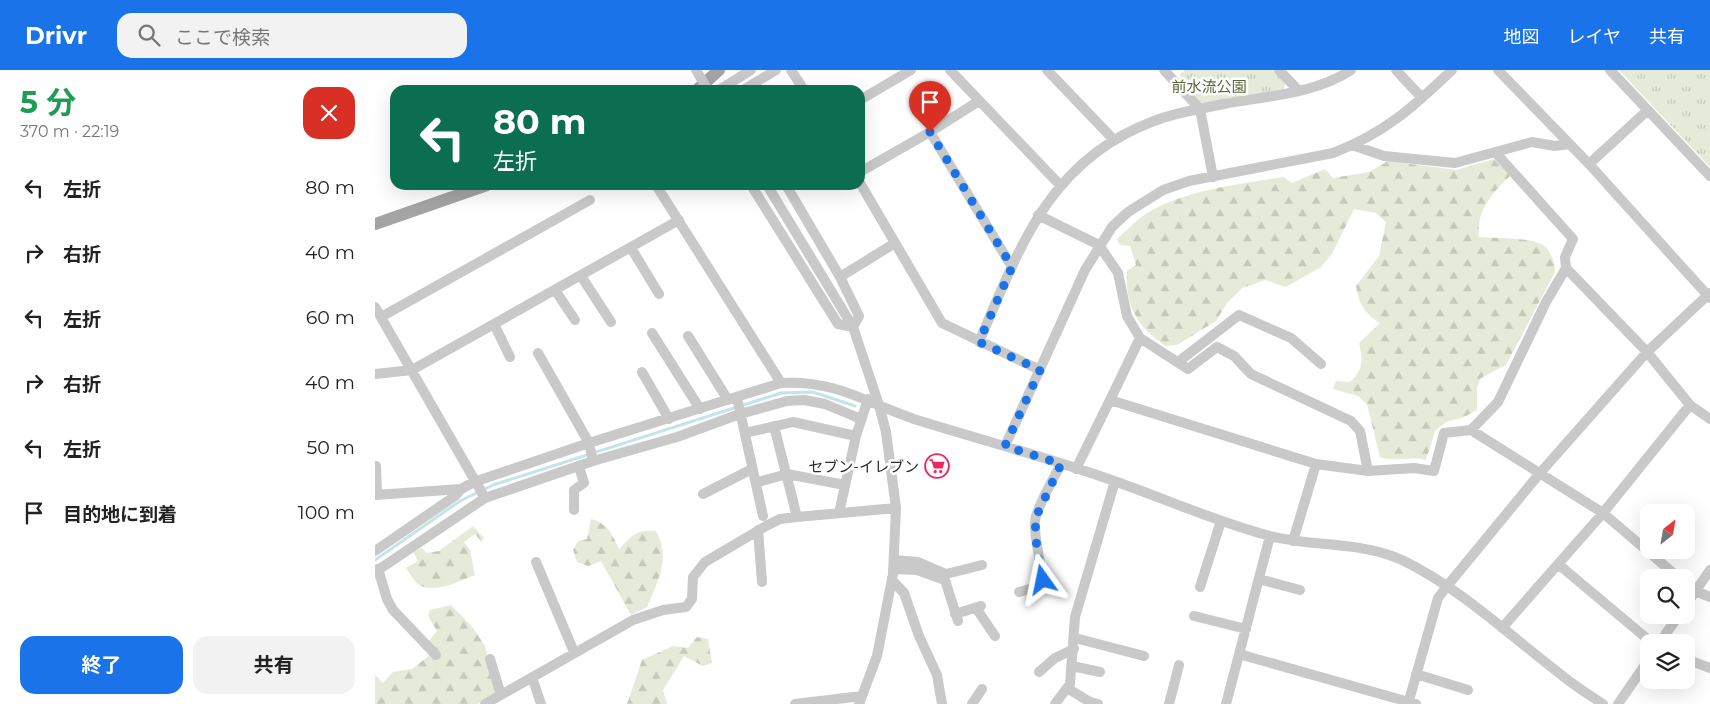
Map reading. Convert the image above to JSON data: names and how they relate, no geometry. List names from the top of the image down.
{
  "parks": ["前水流公園"],
  "places": {
    "supermarket": ["セブン-イレブン"]
  },
  "north": "top right",
  "page": {
    "header": "Drivr",
    "search": "ここで検索",
    "nav": ["地図", "レイヤ", "共有"],
    "heading": ["5 分", "370 m · 22:19"],
    "turn": ["80 m", "左折"],
    "list": [
      {
        "name": "左折",
        "value": "80 m"
      },
      {
        "name": "右折",
        "value": "40 m"
      },
      {
        "name": "左折",
        "value": "60 m"
      },
      {
        "name": "右折",
        "value": "40 m"
      },
      {
        "name": "左折",
        "value": "50 m"
      },
      {
        "name": "目的地に到着",
        "value": "100 m"
      }
    ],
    "buttons": ["終了", "共有"]
  }
}
